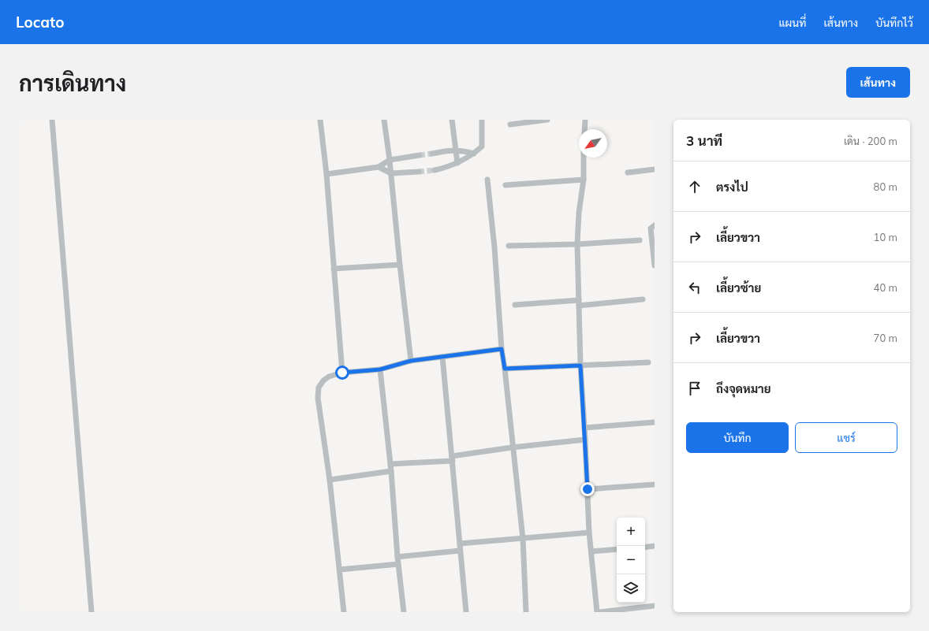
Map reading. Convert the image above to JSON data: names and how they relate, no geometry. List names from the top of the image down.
{
  "north": "bottom left",
  "page": {
    "header": "Locato",
    "nav": ["แผนที่", "เส้นทาง", "บันทึกไว้"],
    "buttons": [
      "เส้นทาง",
      ["บันทึก", "แชร์"]
    ],
    "title": "การเดินทาง",
    "heading": ["3 นาที", "เดิน · 200 m"],
    "list": [
      ["ตรงไป", "80 m"],
      ["เลี้ยวขวา", "10 m"],
      ["เลี้ยวซ้าย", "40 m"],
      ["เลี้ยวขวา", "70 m"],
      "ถึงจุดหมาย"
    ],
    "map_buttons": ["+", "−"]
  }
}
